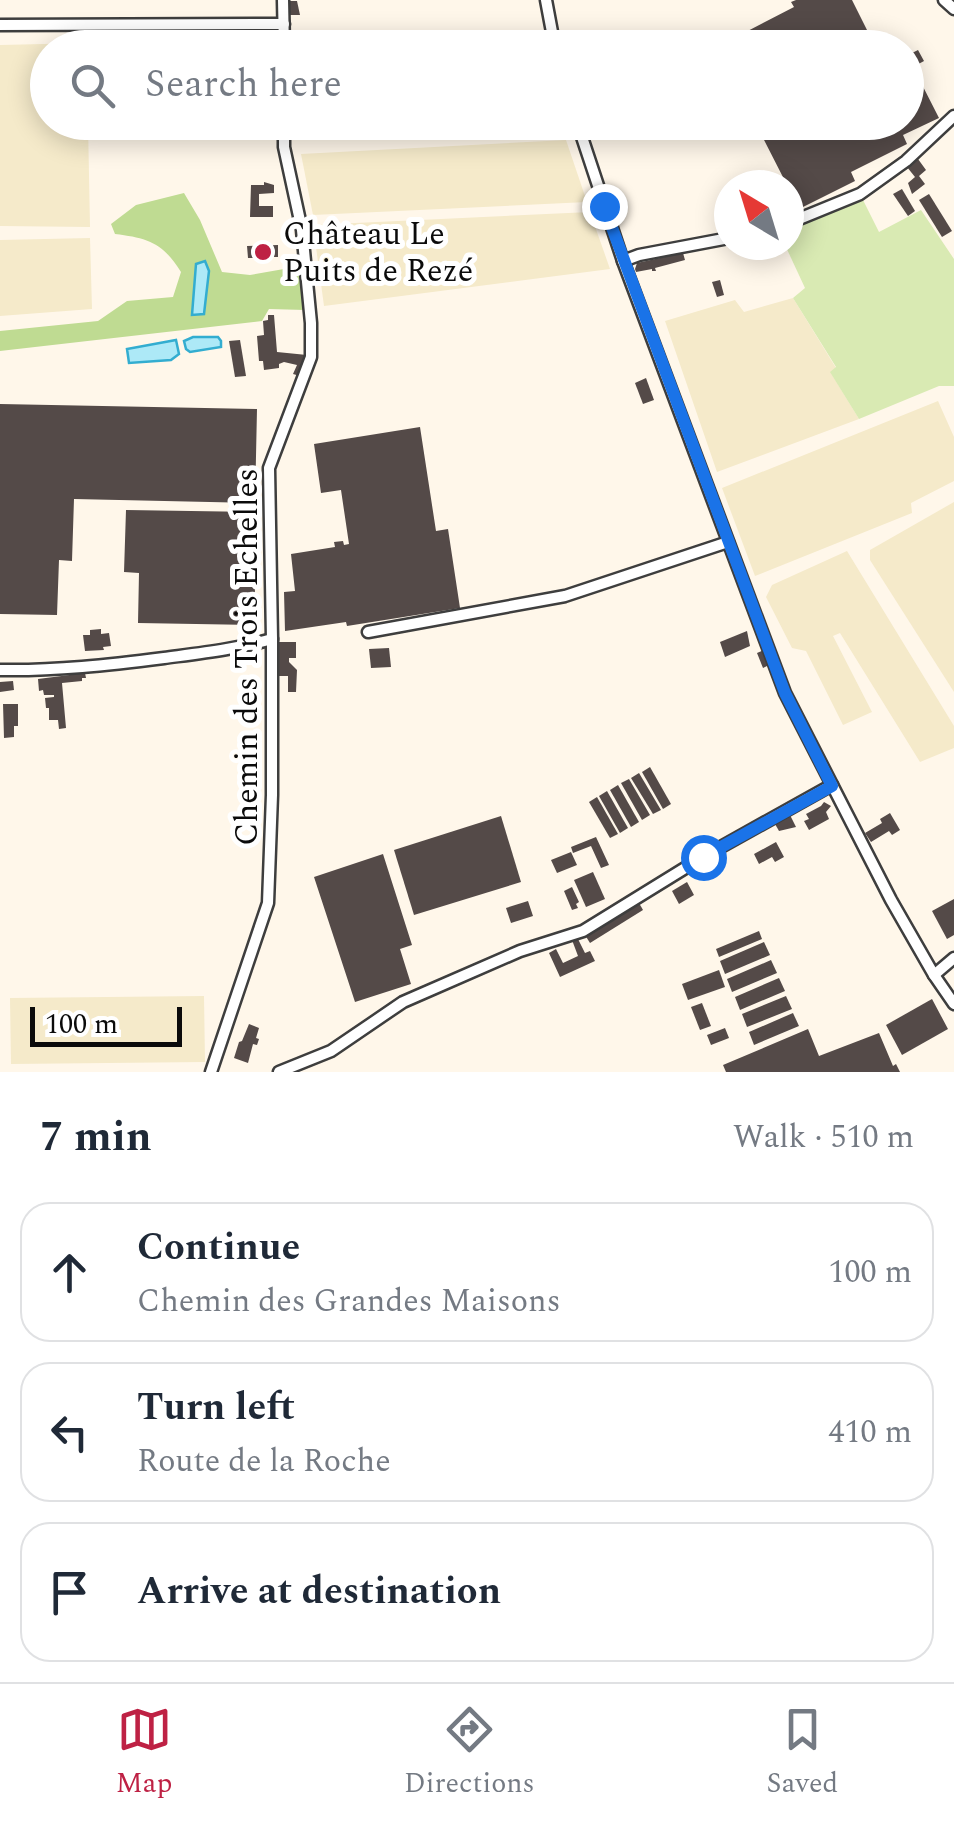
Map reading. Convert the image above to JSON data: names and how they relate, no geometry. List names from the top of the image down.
{
  "streets": {
    "street": ["Chemin des Trois Echelles"]
  },
  "places": ["Château Le Puits de Rezé"],
  "scale_bar": "100 m",
  "north": "top left",
  "page": {
    "search": "Search here",
    "scale": "100 m",
    "heading": ["7 min", "Walk · 510 m"],
    "list": [
      ["Continue", "Chemin des Grandes Maisons", "100 m"],
      ["Turn left", "Route de la Roche", "410 m"],
      "Arrive at destination"
    ],
    "nav": ["Map", "Directions", "Saved"]
  }
}
